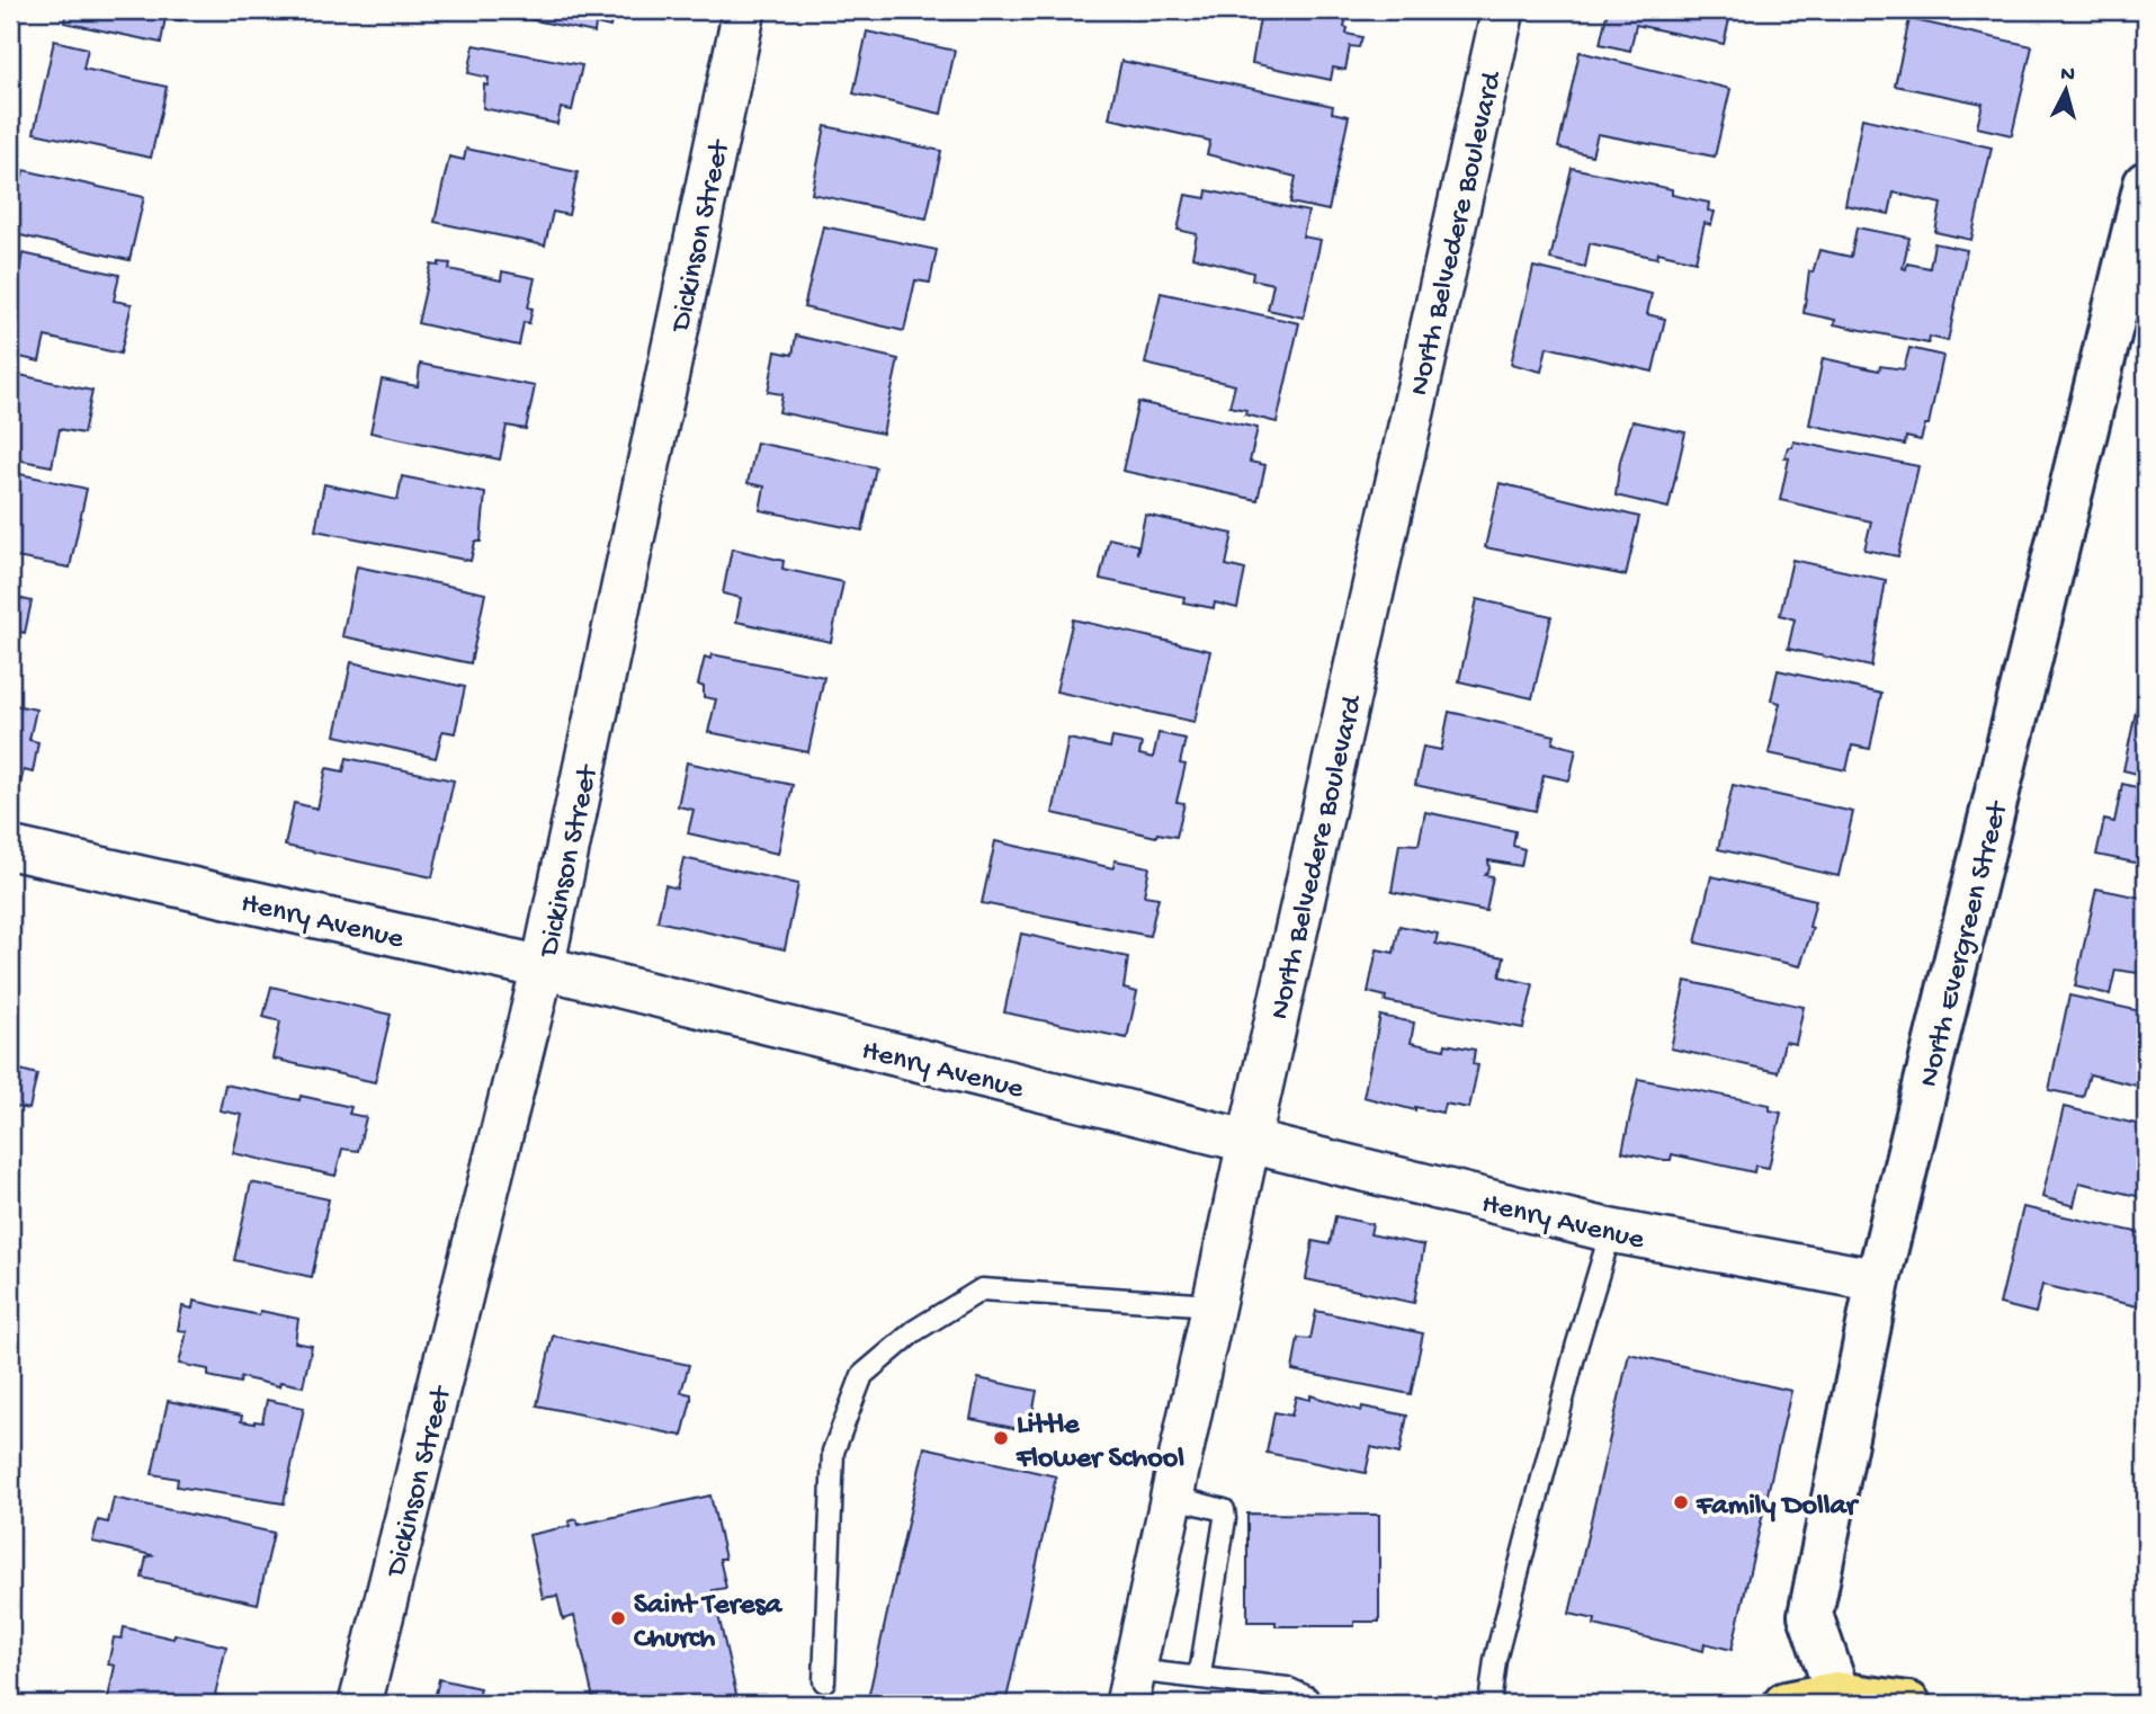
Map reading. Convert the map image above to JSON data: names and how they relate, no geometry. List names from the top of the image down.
{
  "streets": {
    "street": [
      "North Belvedere Boulevard",
      "Dickinson Street",
      "Henry Avenue",
      "North Evergreen Street"
    ]
  },
  "crossings": [
    ["North Belvedere Boulevard", "Henry Avenue"],
    ["Dickinson Street", "Henry Avenue"],
    ["Henry Avenue", "North Evergreen Street"]
  ],
  "places": ["Little Flower School", "Family Dollar", "Saint Teresa Church"],
  "north": "top"
}
